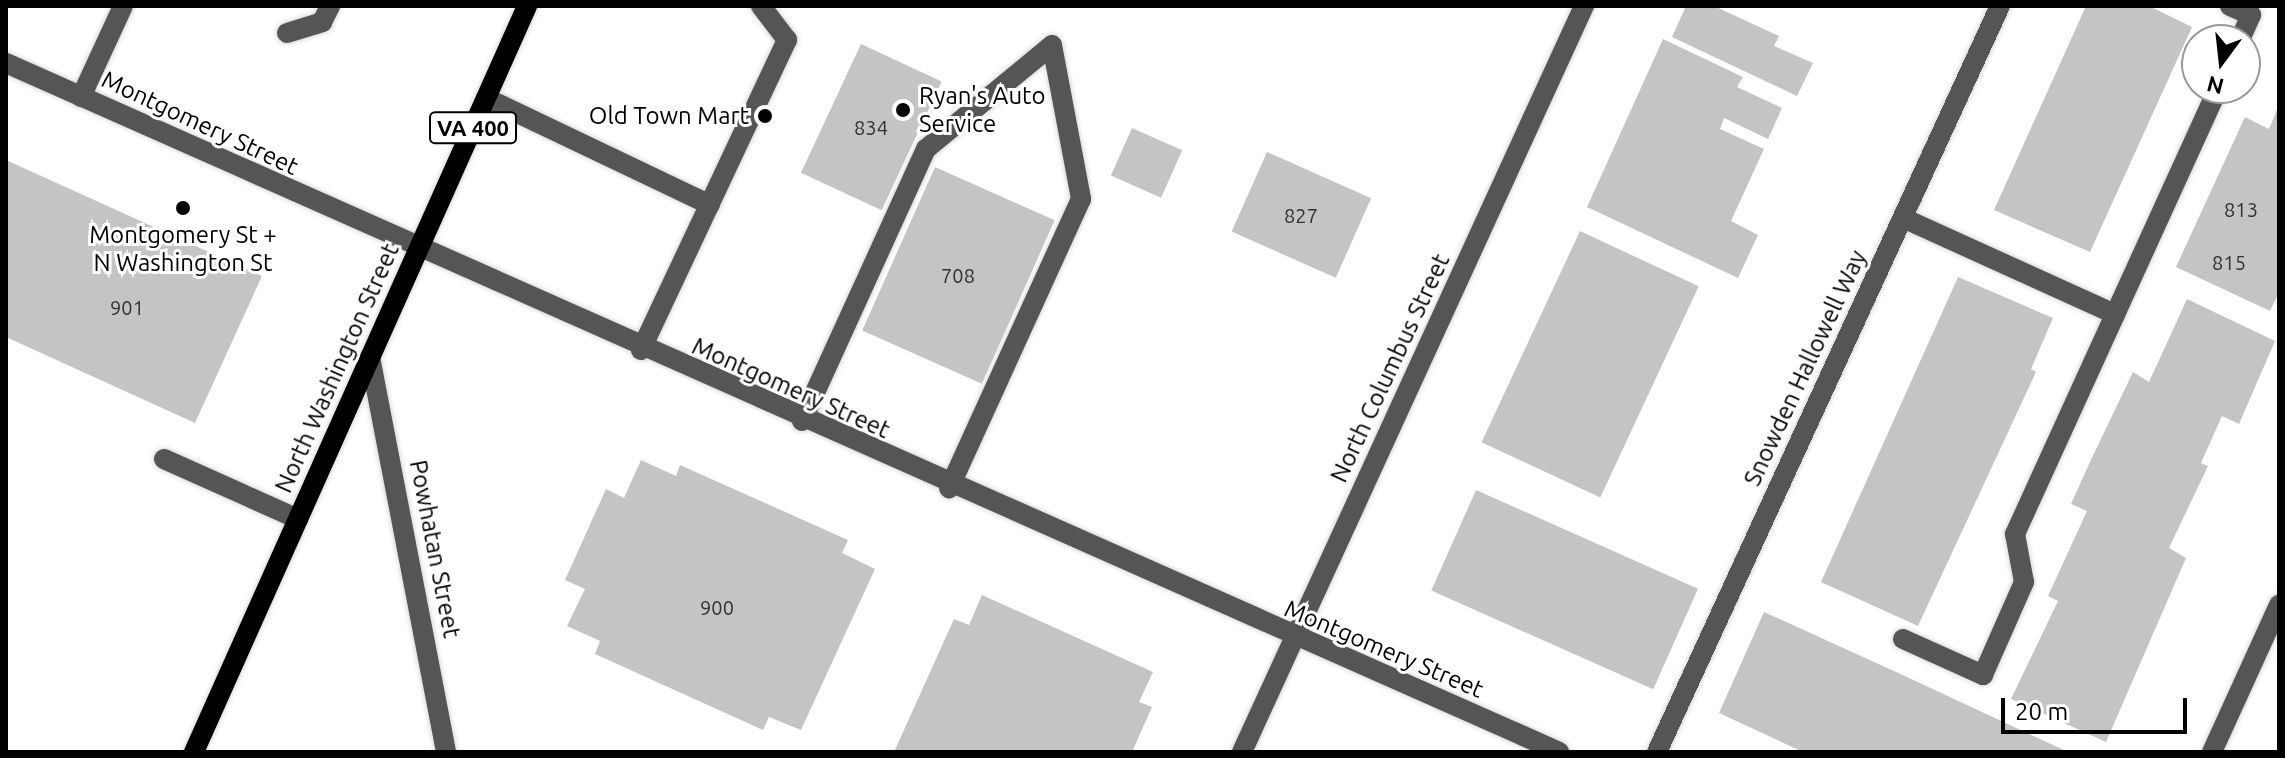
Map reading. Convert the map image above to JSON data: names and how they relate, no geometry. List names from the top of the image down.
{
  "streets": {
    "main road": ["VA 400", "North Washington Street"],
    "street": [
      "Montgomery Street",
      "North Columbus Street",
      "Snowden Hallowell Way",
      "Powhatan Street"
    ]
  },
  "crossings": [
    ["Montgomery Street", "North Washington Street"],
    ["Montgomery Street", "North Columbus Street"],
    ["North Washington Street", "Powhatan Street"]
  ],
  "places": ["Ryan's Auto Service", "Old Town Mart", "Montgomery St + N Washington St"],
  "house_numbers": [
    "834",
    "813",
    "827",
    "815",
    "708",
    "901",
    "900"
  ],
  "scale_bar": "20 m",
  "north": "bottom"
}
